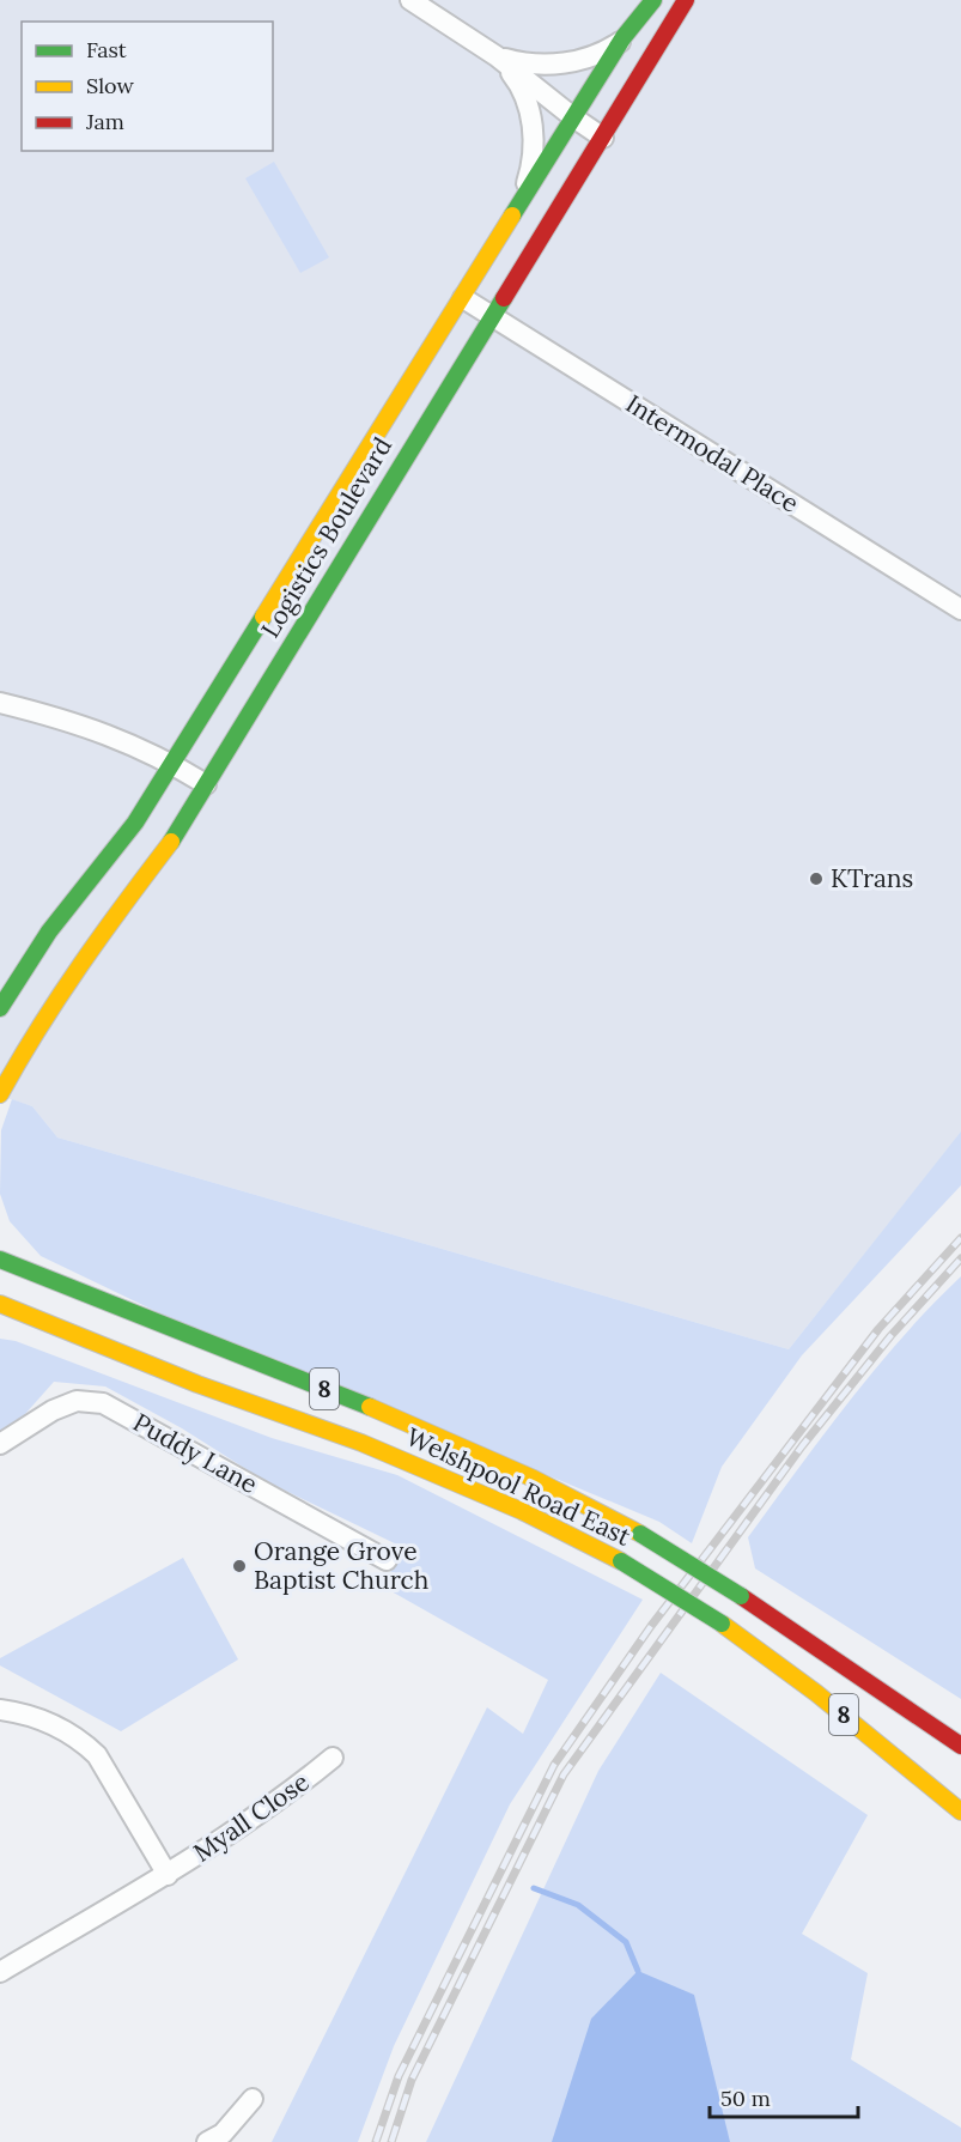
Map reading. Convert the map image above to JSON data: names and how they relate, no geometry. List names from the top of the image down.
{
  "streets": {
    "main road": ["Logistics Boulevard", "8", "Welshpool Road East"],
    "street": ["Intermodal Place", "Puddy Lane", "Myall Close"]
  },
  "crossings": [
    ["Intermodal Place", "Logistics Boulevard"]
  ],
  "places": ["KTrans", "Orange Grove Baptist Church"],
  "legend": ["Fast", "Slow", "Jam"],
  "scale_bar": "50 m"
}
